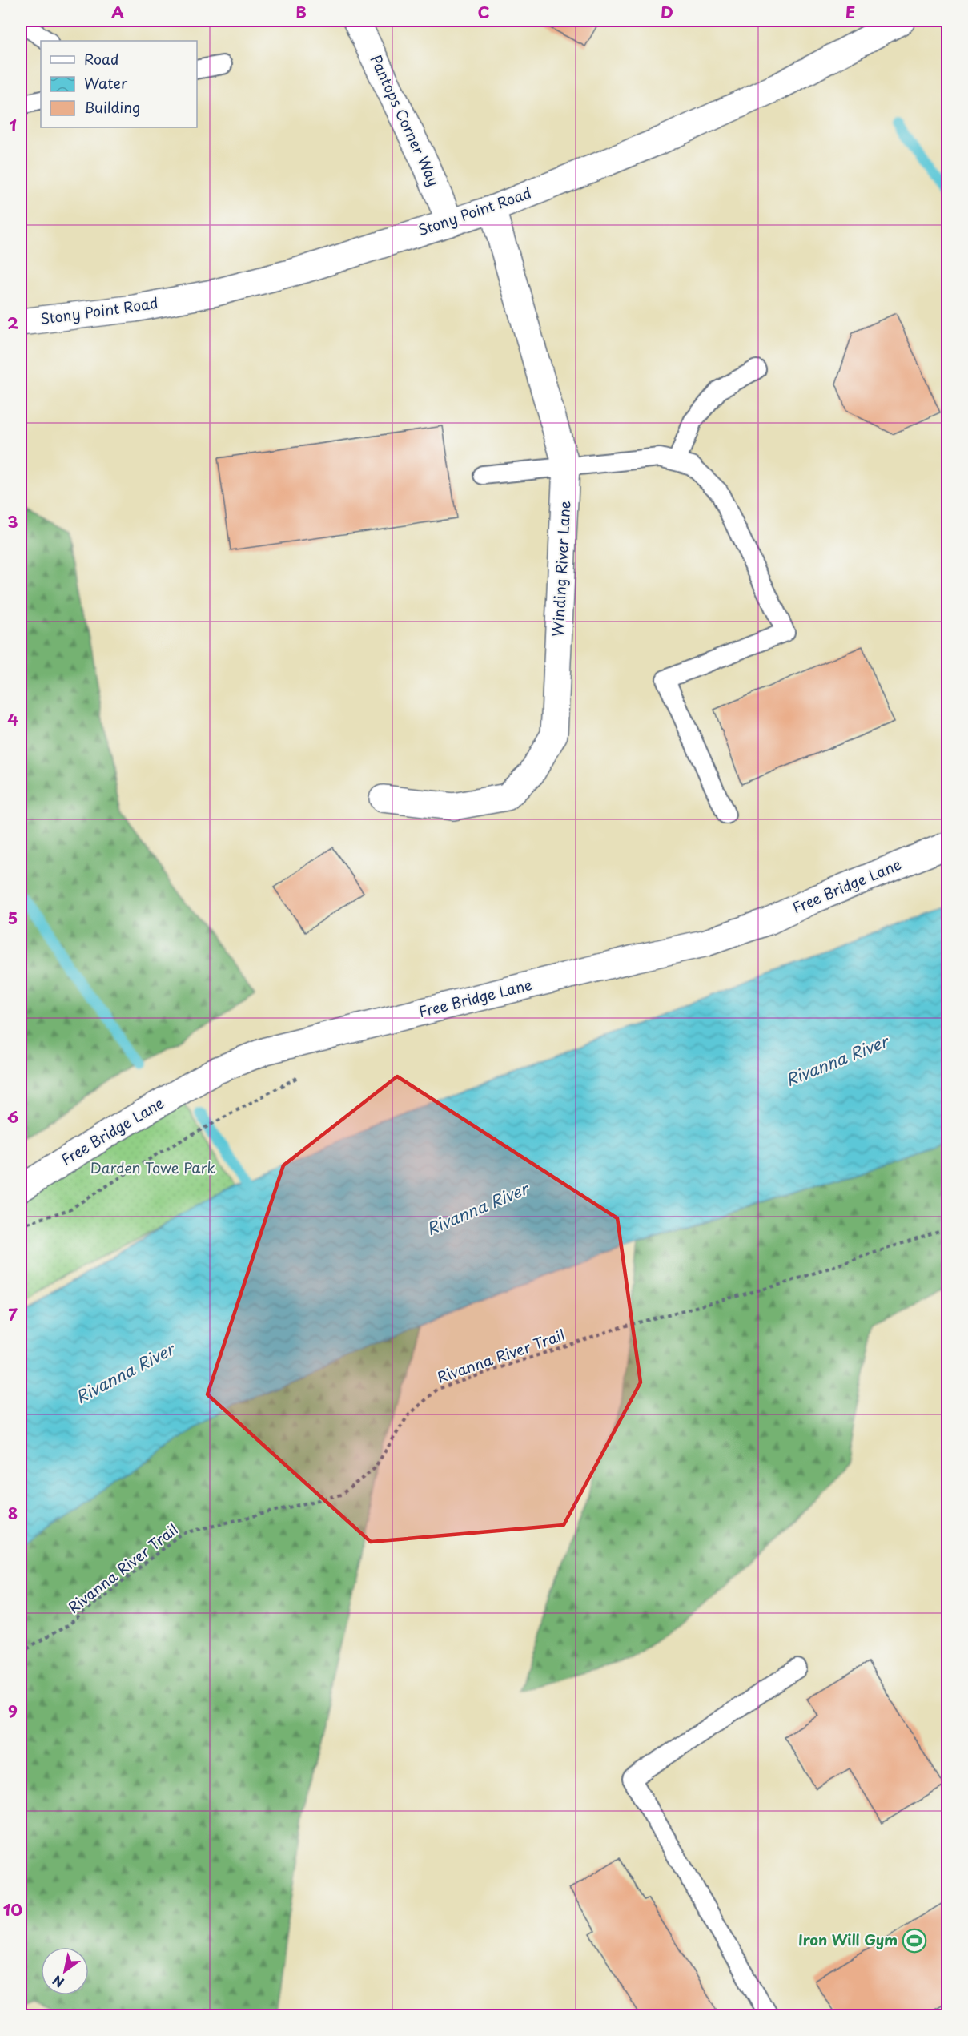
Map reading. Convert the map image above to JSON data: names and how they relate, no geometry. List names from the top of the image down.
{
  "streets": {
    "street": [
      "Pantops Corner Way",
      "Stony Point Road",
      "Winding River Lane",
      "Free Bridge Lane"
    ],
    "path": ["Rivanna River Trail"]
  },
  "crossings": [
    ["Pantops Corner Way", "Stony Point Road"],
    ["Stony Point Road", "Winding River Lane"]
  ],
  "water": ["Rivanna River"],
  "parks": ["Darden Towe Park"],
  "places": {
    "sports": ["Iron Will Gym"]
  },
  "legend": ["Road", "Water", "Building"],
  "north": "bottom left",
  "grid": {
    "columns": [
      "A",
      "B",
      "C",
      "D",
      "E"
    ],
    "rows": [
      "1",
      "2",
      "3",
      "4",
      "5",
      "6",
      "7",
      "8",
      "9",
      "10"
    ]
  }
}
